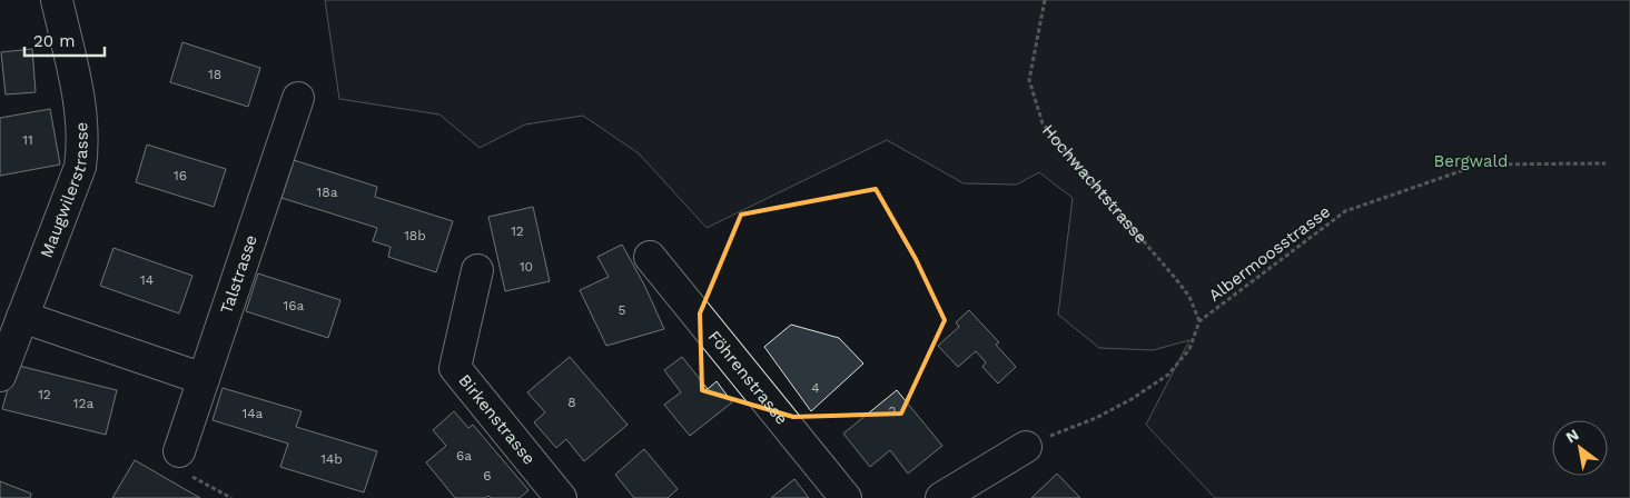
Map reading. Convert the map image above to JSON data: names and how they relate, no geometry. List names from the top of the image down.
{
  "streets": {
    "street": [
      "Maugwilerstrasse",
      "Talstrasse",
      "Föhrenstrasse",
      "Birkenstrasse"
    ],
    "path": ["Hochwachtstrasse", "Albermoosstrasse"]
  },
  "crossings": [
    ["Hochwachtstrasse", "Albermoosstrasse"]
  ],
  "parks": ["Bergwald"],
  "house_numbers": [
    "18",
    "11",
    "16",
    "18a",
    "12",
    "18b",
    "10",
    "14",
    "16a",
    "5",
    "4",
    "12",
    "8",
    "12a",
    "2",
    "14a",
    "6a",
    "14b",
    "6"
  ],
  "scale_bar": "20 m",
  "north": "top left"
}
